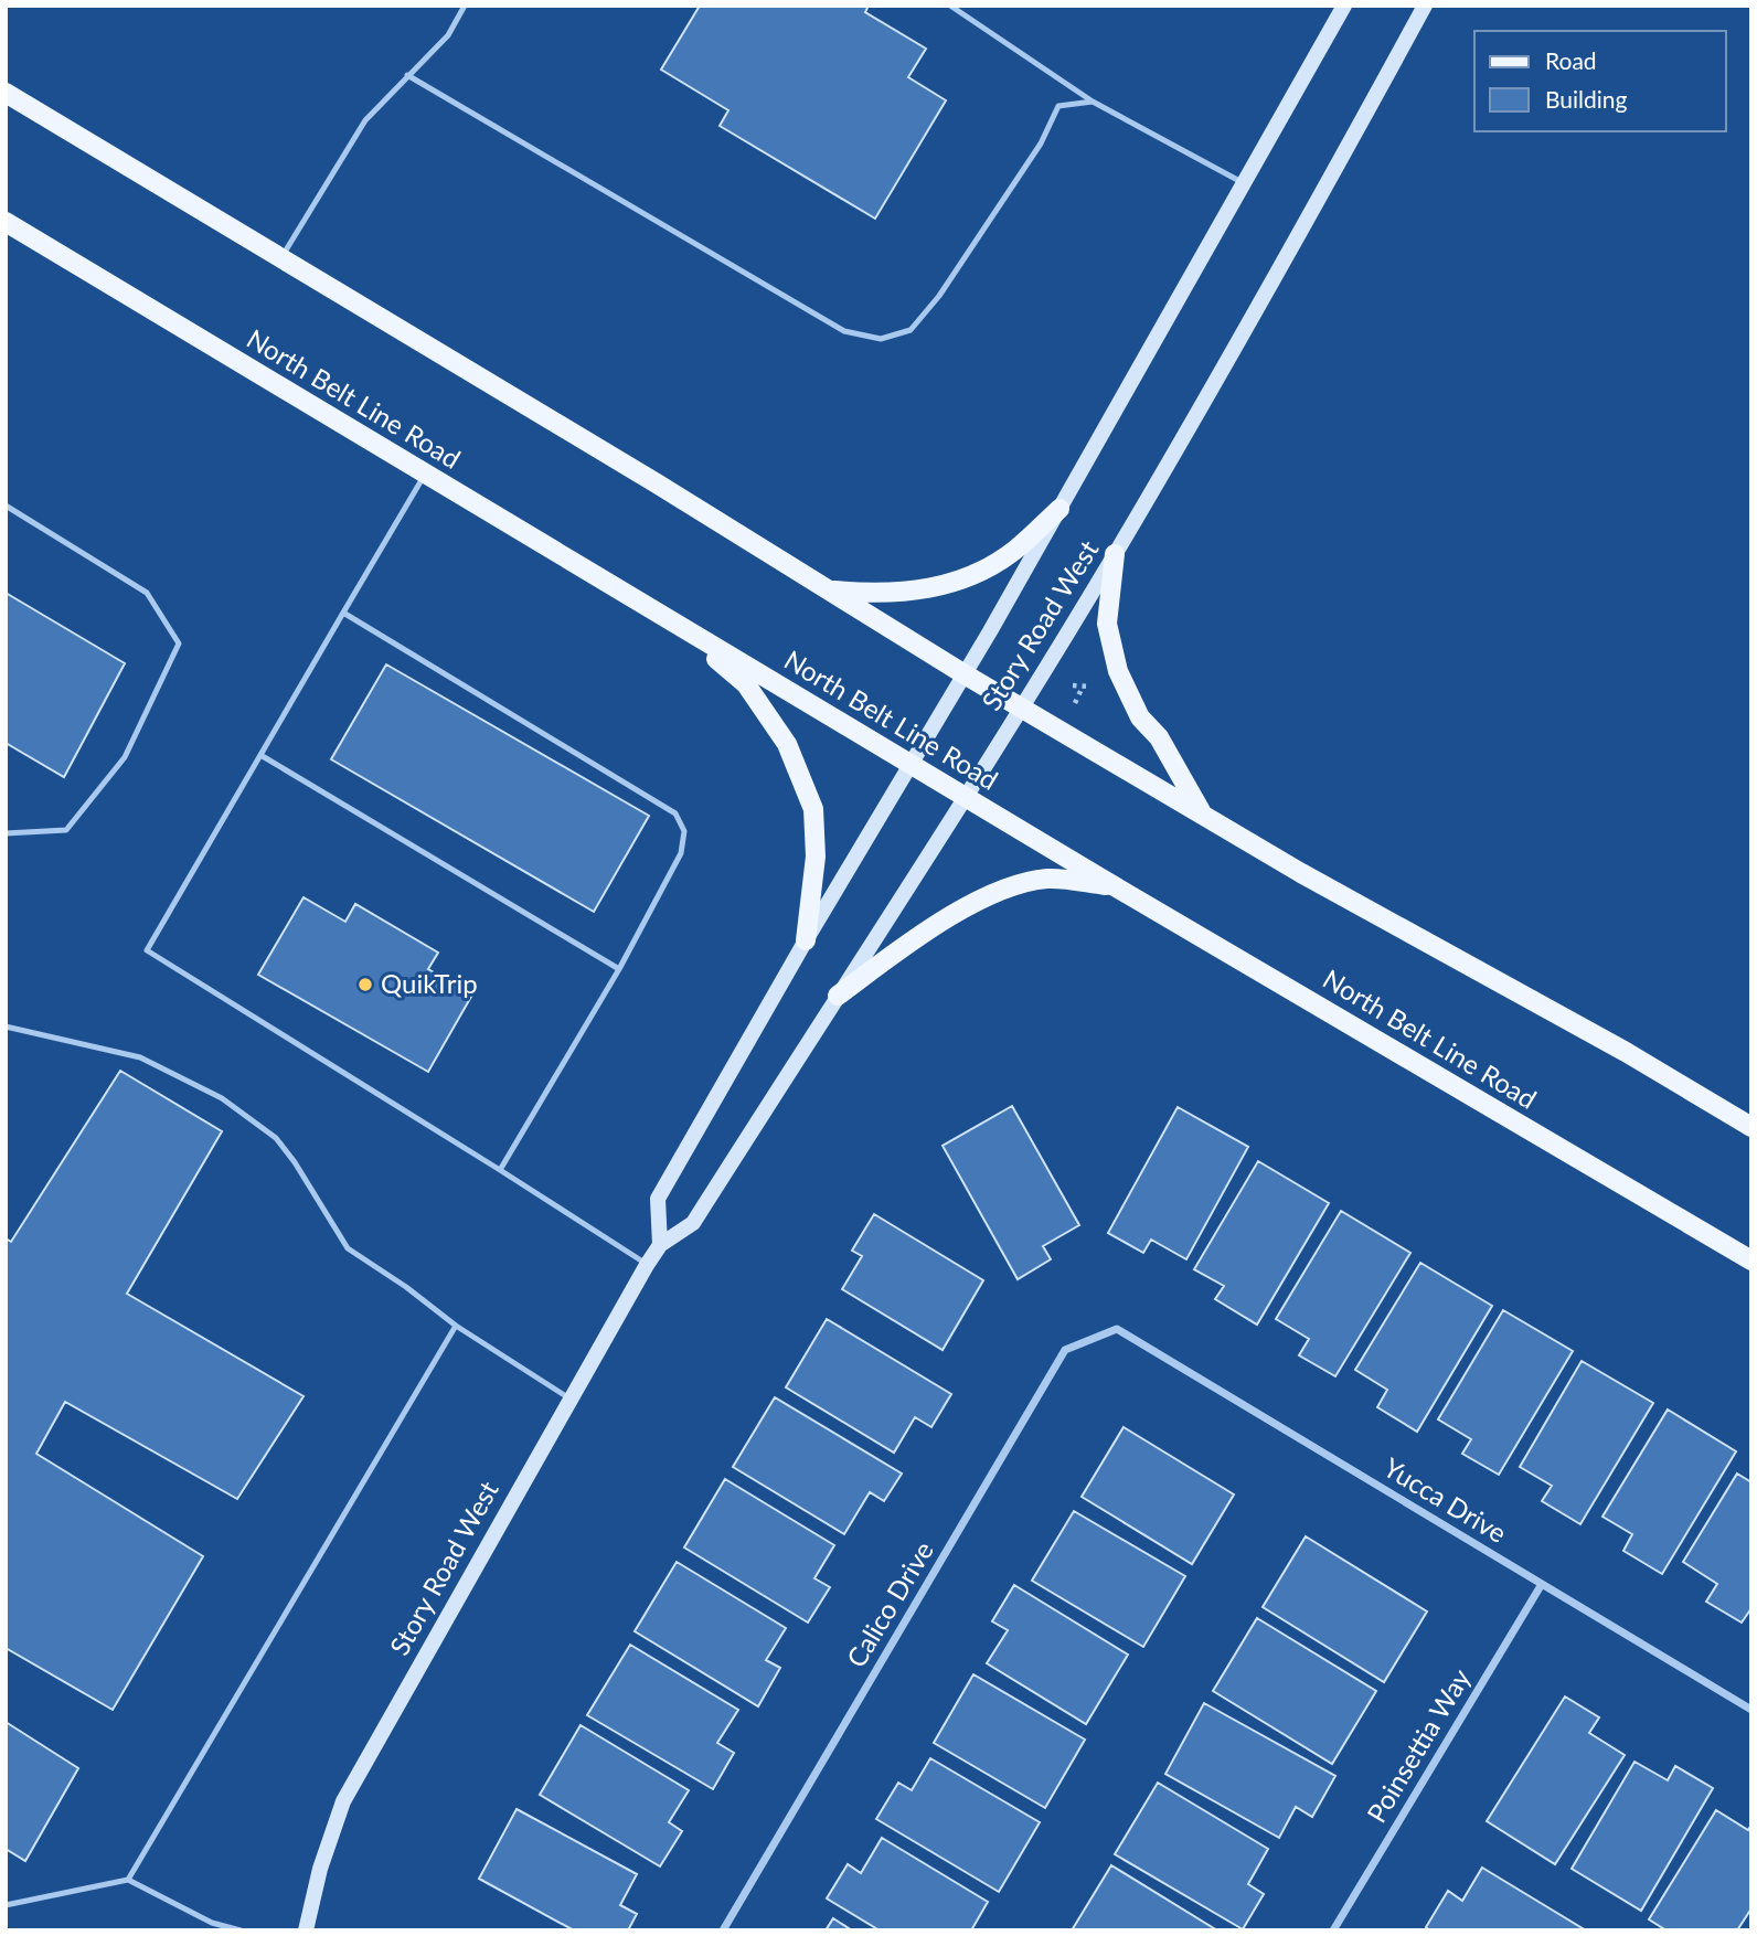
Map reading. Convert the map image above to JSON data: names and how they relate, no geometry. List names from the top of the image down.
{
  "streets": {
    "main road": ["North Belt Line Road"],
    "street": [
      "Story Road West",
      "Yucca Drive",
      "Calico Drive",
      "Poinsettia Way"
    ]
  },
  "crossings": [
    ["North Belt Line Road", "Story Road West"],
    ["Yucca Drive", "Calico Drive"],
    ["Yucca Drive", "Poinsettia Way"]
  ],
  "places": ["QuikTrip"],
  "legend": ["Road", "Building"]
}
